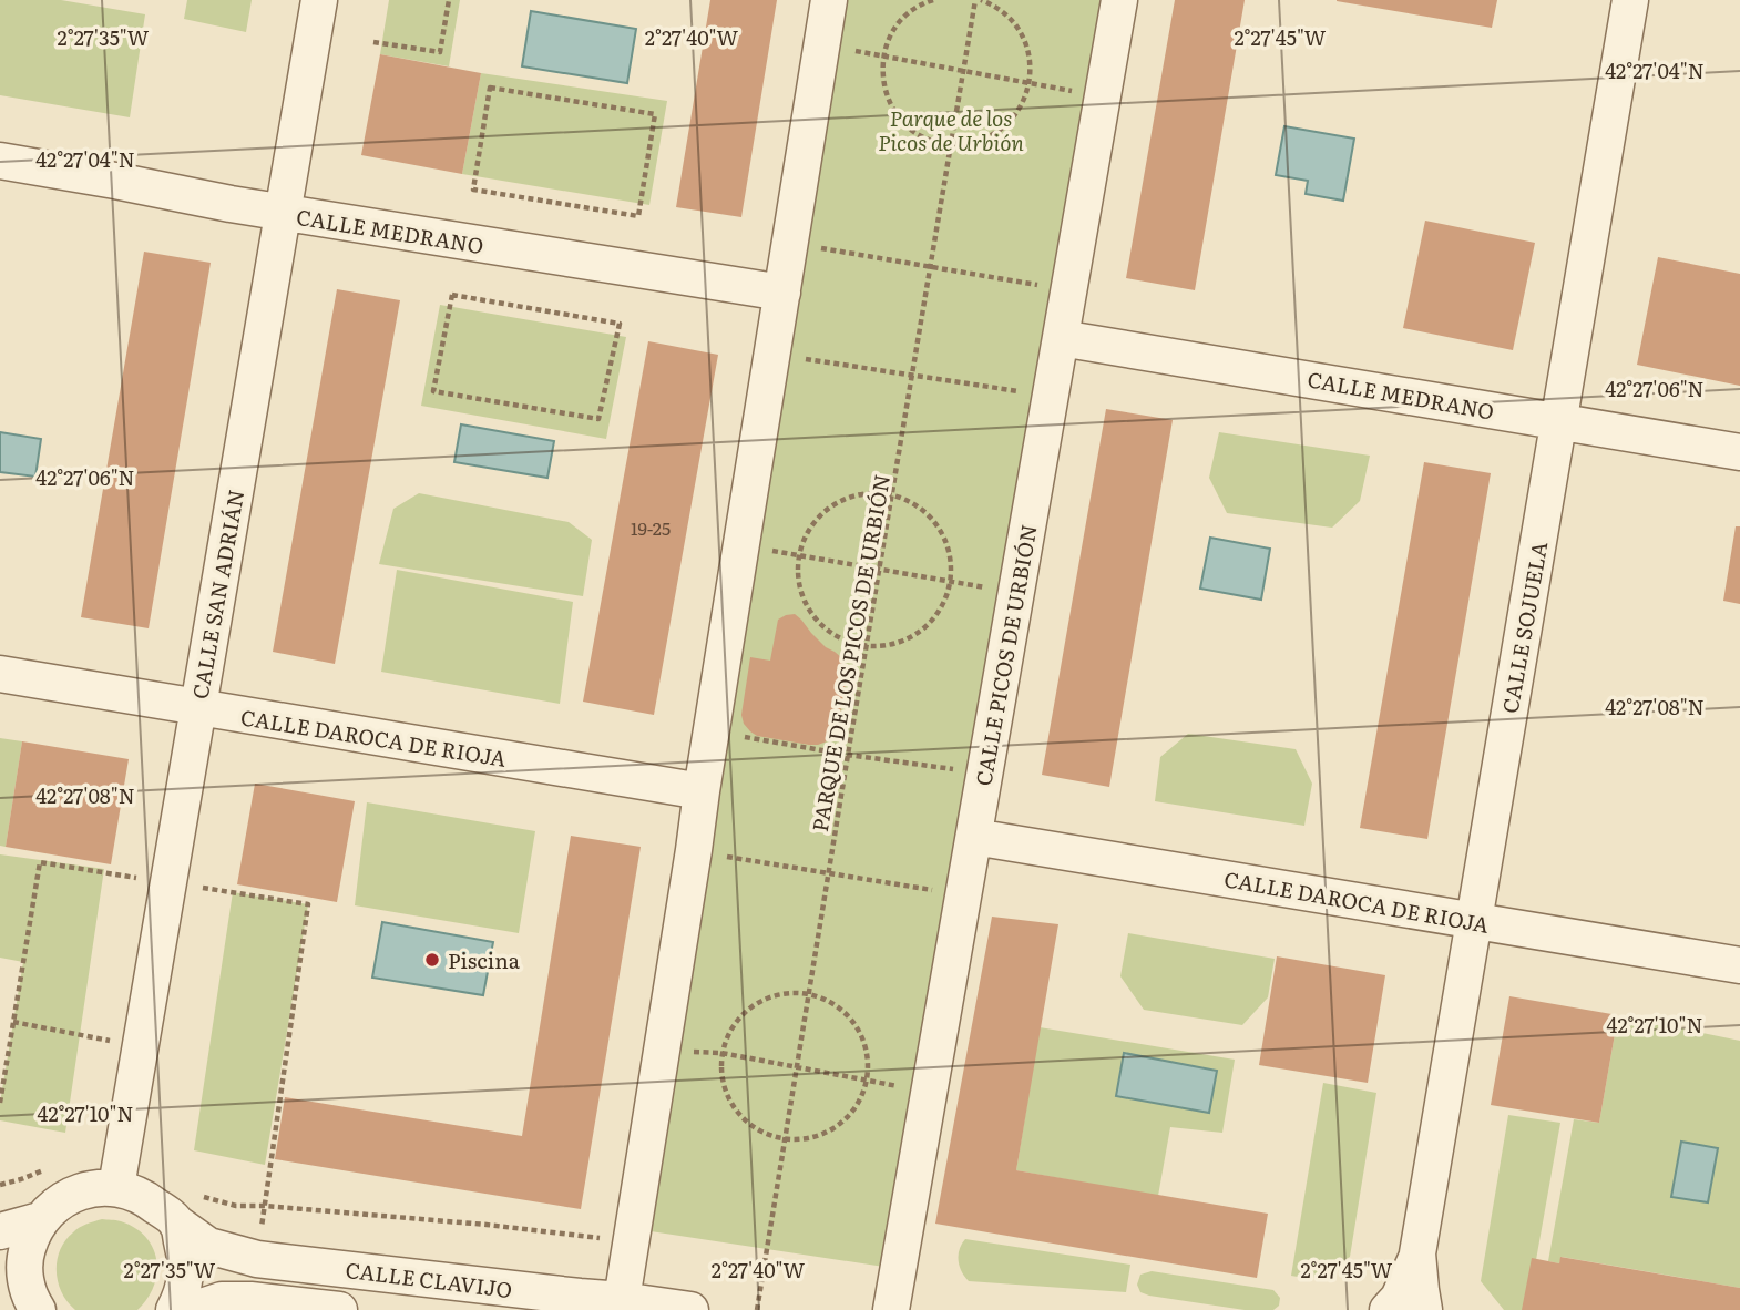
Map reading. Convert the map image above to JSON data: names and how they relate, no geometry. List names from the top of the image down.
{
  "streets": {
    "street": [
      "CALLE MEDRANO",
      "CALLE SAN ADRIÁN",
      "CALLE SOJUELA",
      "CALLE PICOS DE URBIÓN",
      "CALLE DAROCA DE RIOJA",
      "CALLE CLAVIJO"
    ],
    "path": ["PARQUE DE LOS PICOS DE URBIÓN"]
  },
  "crossings": [
    ["CALLE MEDRANO", "CALLE SAN ADRIÁN"],
    ["CALLE MEDRANO", "CALLE SOJUELA"],
    ["CALLE MEDRANO", "CALLE PICOS DE URBIÓN"],
    ["CALLE SAN ADRIÁN", "CALLE DAROCA DE RIOJA"],
    ["CALLE SAN ADRIÁN", "CALLE CLAVIJO"],
    ["CALLE SOJUELA", "CALLE DAROCA DE RIOJA"],
    ["CALLE PICOS DE URBIÓN", "CALLE DAROCA DE RIOJA"]
  ],
  "parks": ["Parque de los Picos de Urbión"],
  "places": ["Piscina"],
  "house_numbers": ["19-25"],
  "coordinates": [
    "2°27'35\"W",
    "2°27'40\"W",
    "2°27'45\"W",
    "42°27'04\"N",
    "42°27'06\"N",
    "42°27'08\"N",
    "42°27'10\"N"
  ]
}
